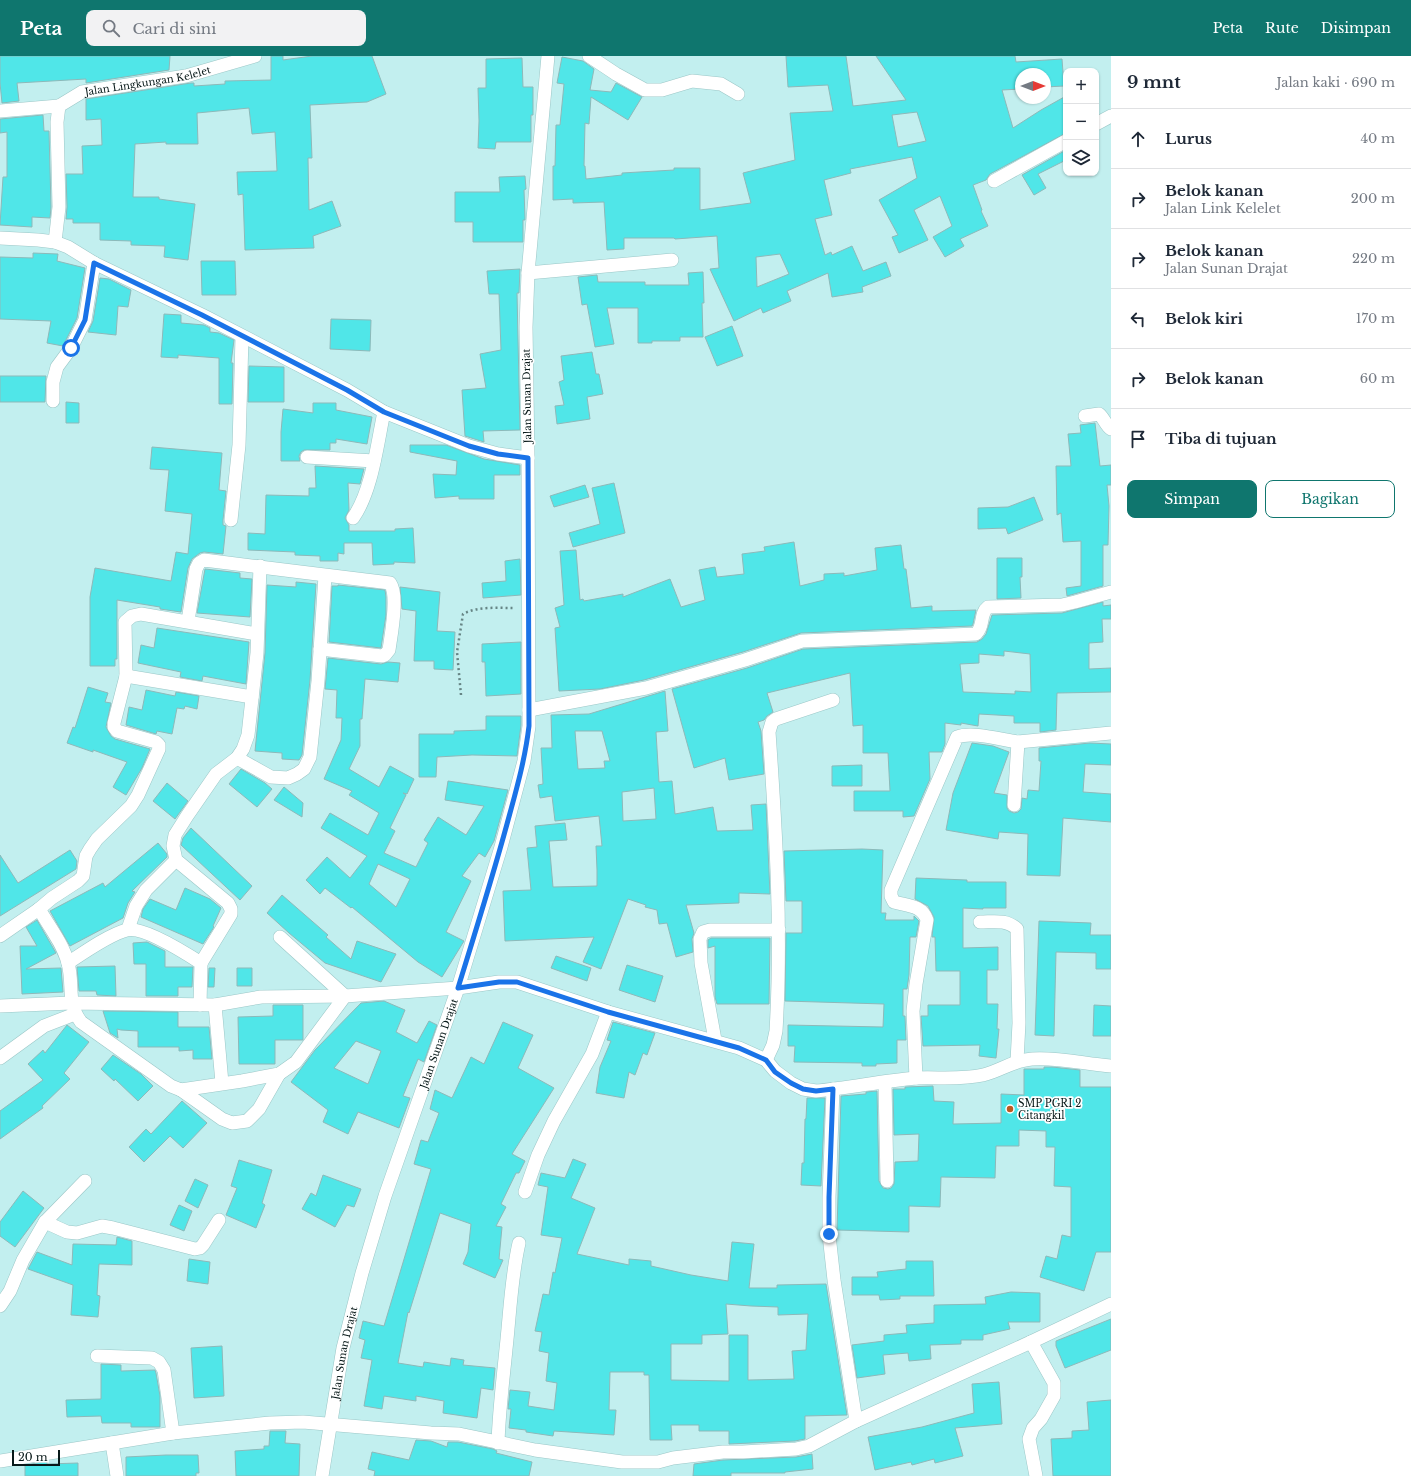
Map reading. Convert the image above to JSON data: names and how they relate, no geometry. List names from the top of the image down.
{
  "streets": {
    "street": ["Jalan Lingkungan Kelelet", "Jalan Sunan Drajat"]
  },
  "places": ["SMP PGRI 2 Citangkil"],
  "scale_bar": "20 m",
  "north": "right",
  "page": {
    "header": "Peta",
    "search": "Cari di sini",
    "nav": ["Peta", "Rute", "Disimpan"],
    "heading": ["9 mnt", "Jalan kaki · 690 m"],
    "map_buttons": ["+", "−"],
    "list": [
      ["Lurus", "40 m"],
      ["Belok kanan", "Jalan Link Kelelet", "200 m"],
      ["Belok kanan", "Jalan Sunan Drajat", "220 m"],
      ["Belok kiri", "170 m"],
      ["Belok kanan", "60 m"],
      "Tiba di tujuan"
    ],
    "buttons": ["Simpan", "Bagikan"],
    "scale": "20 m"
  }
}
